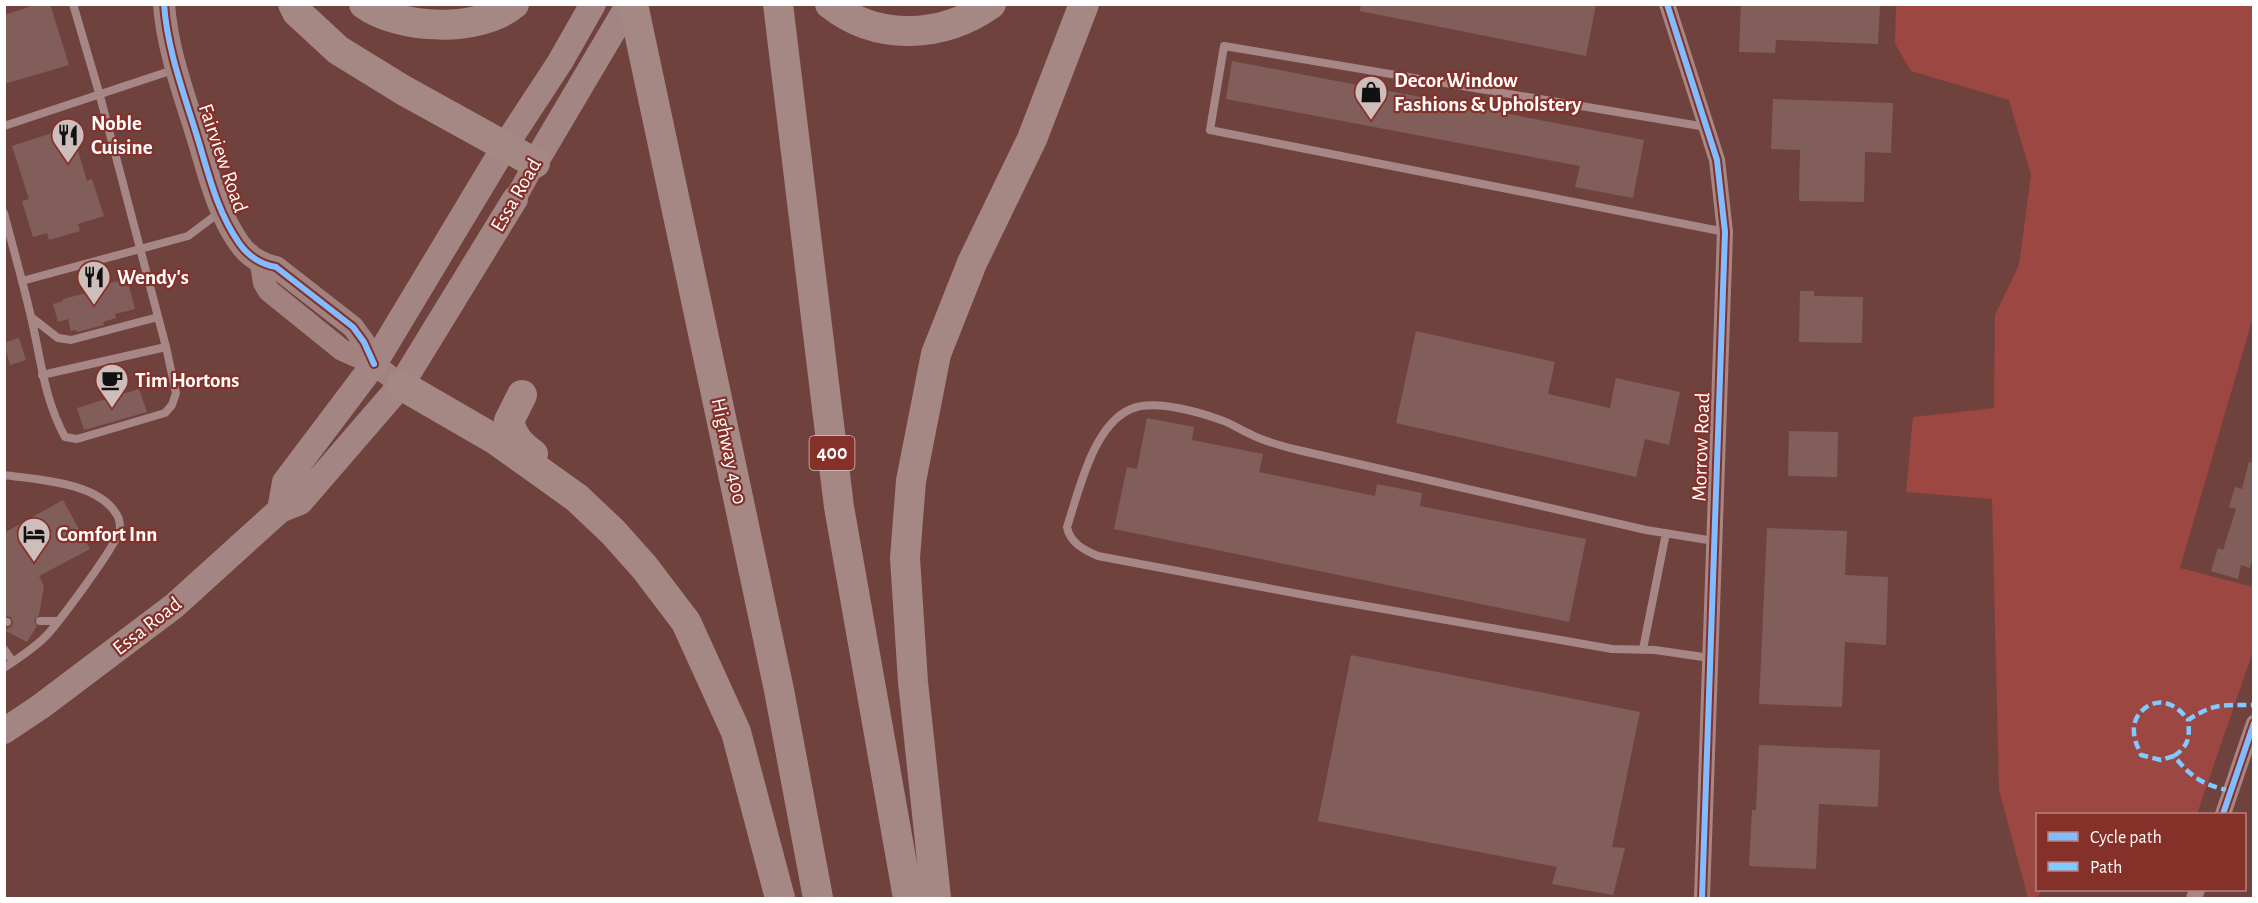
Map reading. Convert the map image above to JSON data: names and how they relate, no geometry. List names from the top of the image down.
{
  "streets": {
    "highway": ["Highway 400", "400"],
    "main road": ["Essa Road"],
    "street": ["Fairview Road", "Morrow Road"]
  },
  "crossings": [
    ["Fairview Road", "Essa Road"],
    ["Essa Road", "Highway 400"]
  ],
  "places": {
    "shop": ["Decor Window Fashions & Upholstery"],
    "restaurant": ["Noble Cuisine", "Wendy's"],
    "cafe": ["Tim Hortons"],
    "hotel": ["Comfort Inn"]
  },
  "legend": ["Cycle path", "Path"]
}
